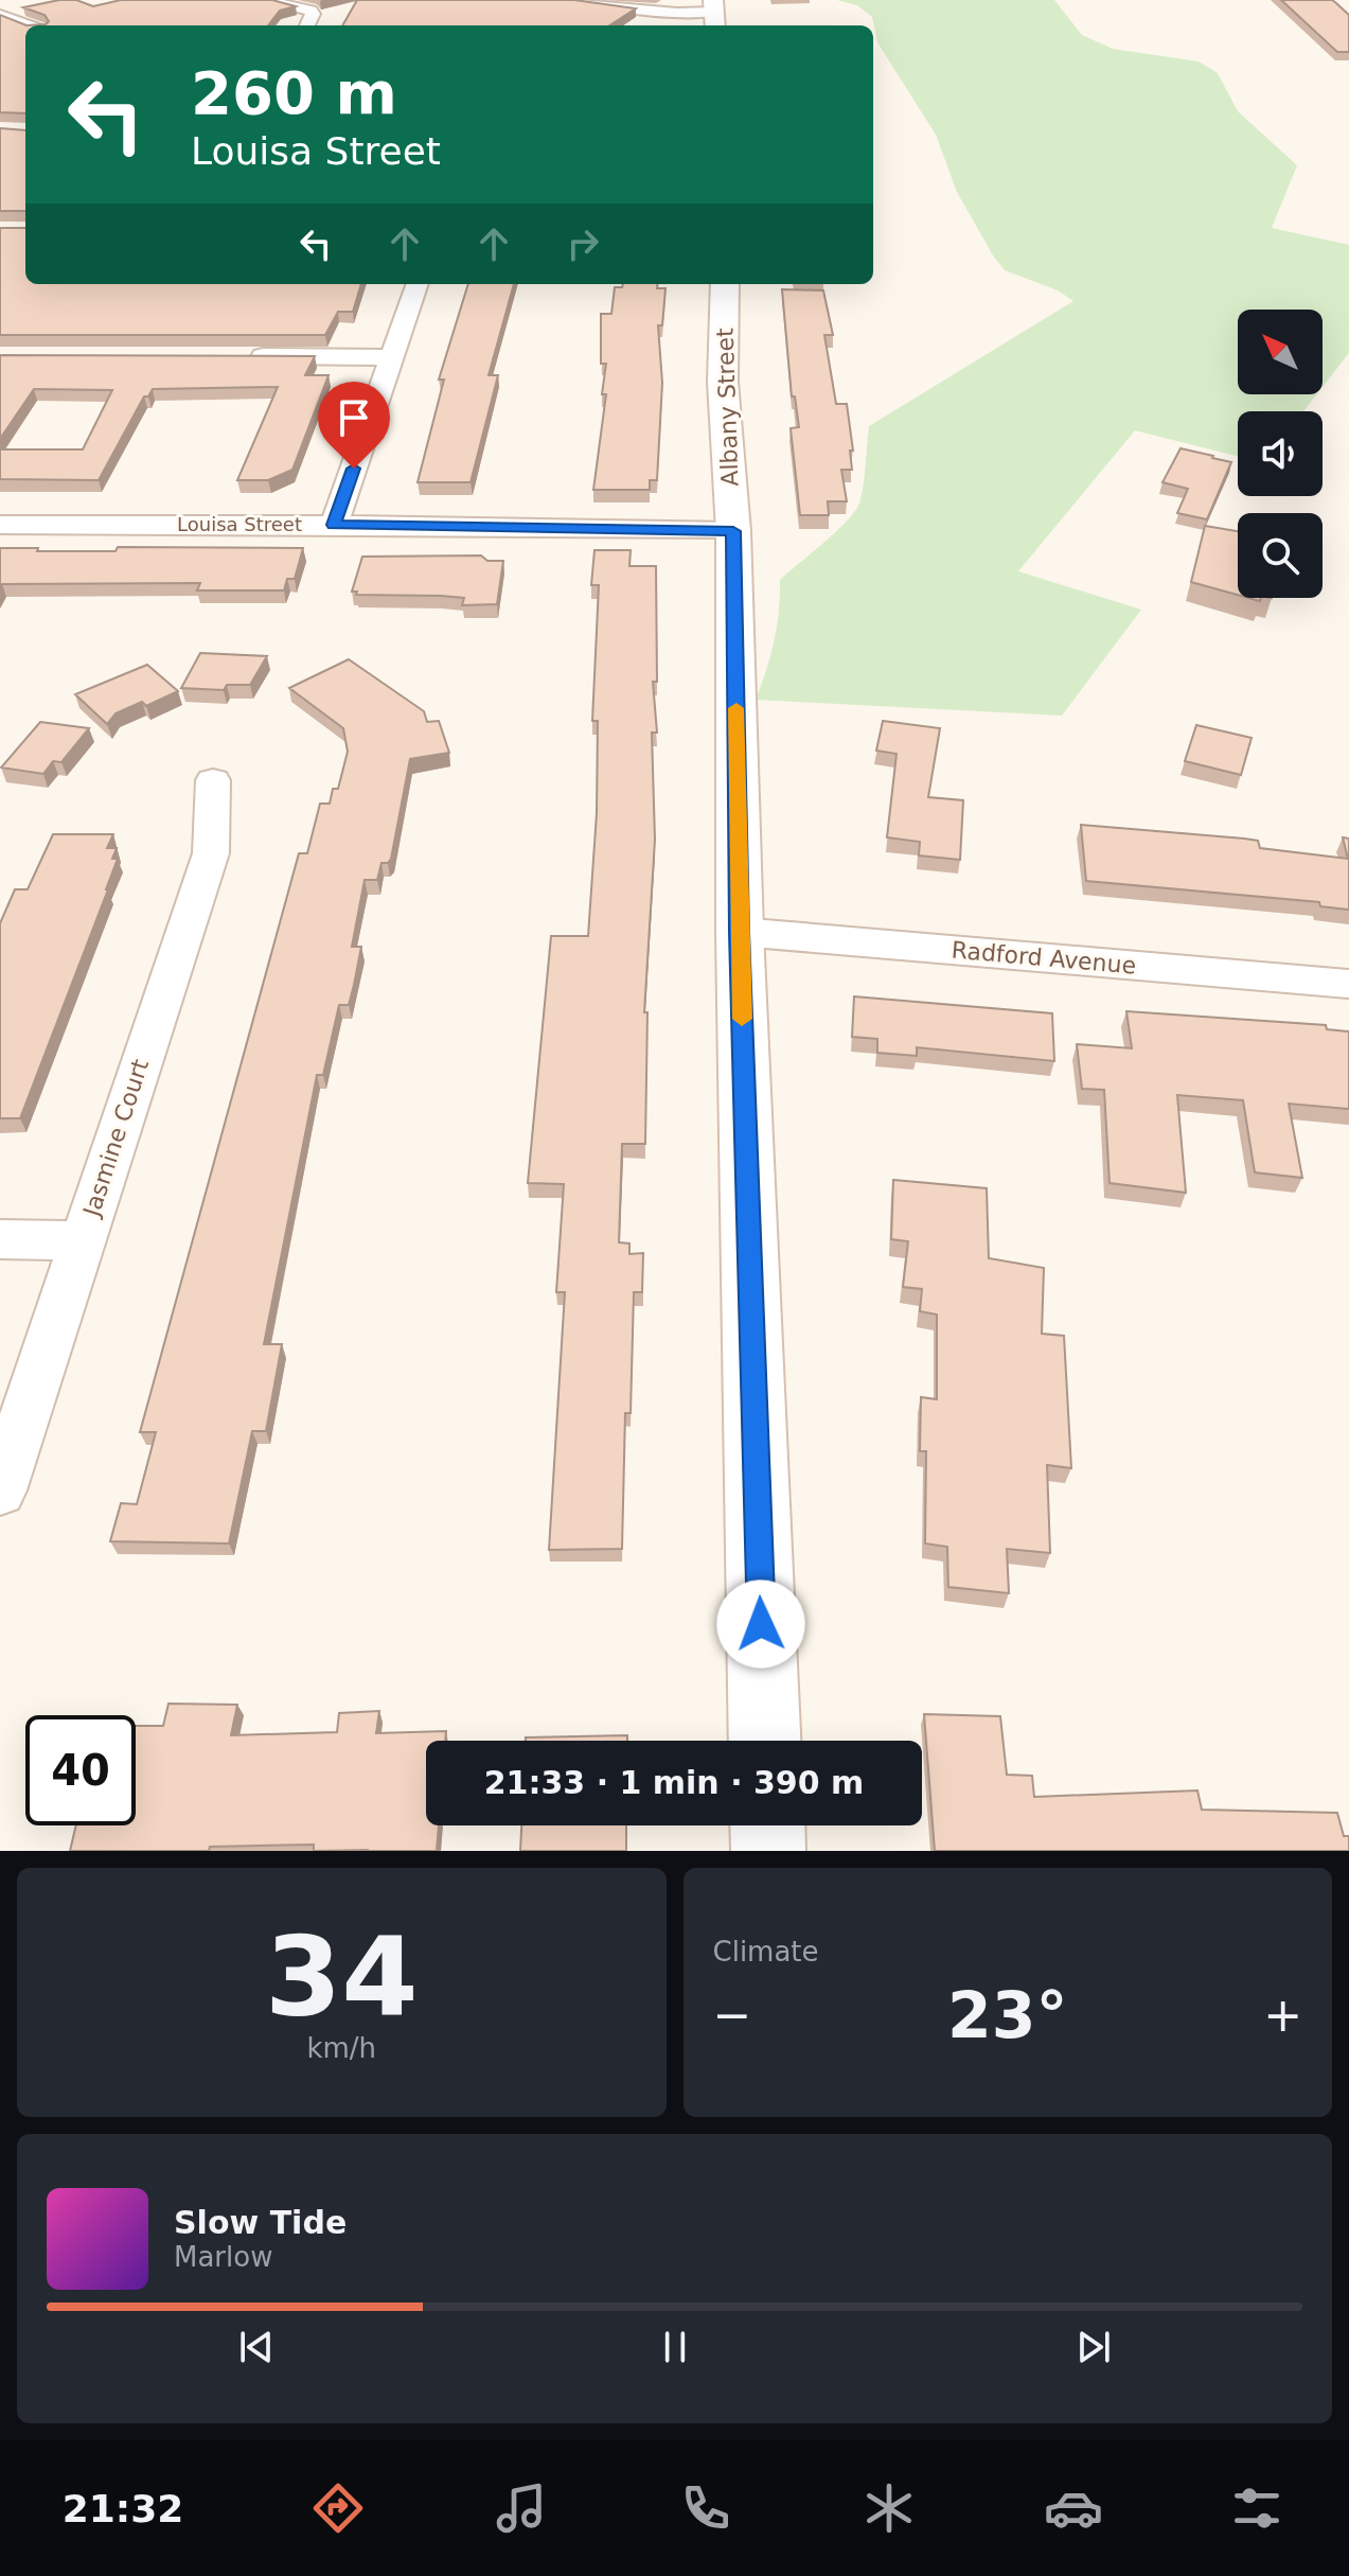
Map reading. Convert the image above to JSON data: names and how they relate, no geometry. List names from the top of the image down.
{
  "streets": {
    "street": [
      "Albany Street",
      "Louisa Street",
      "Radford Avenue",
      "Jasmine Court"
    ]
  },
  "crossings": [
    ["Albany Street", "Louisa Street"],
    ["Albany Street", "Radford Avenue"]
  ],
  "north": "top left",
  "page": {
    "turn": ["260 m", "Louisa Street"],
    "limit": "40",
    "trip": "21:33 · 1 min · 390 m",
    "tile": [
      ["34", "km/h"],
      "Climate"
    ],
    "heat": ["−", "23°", "+"],
    "song": ["Slow Tide", "Marlow"],
    "tabs": "21:32"
  }
}
